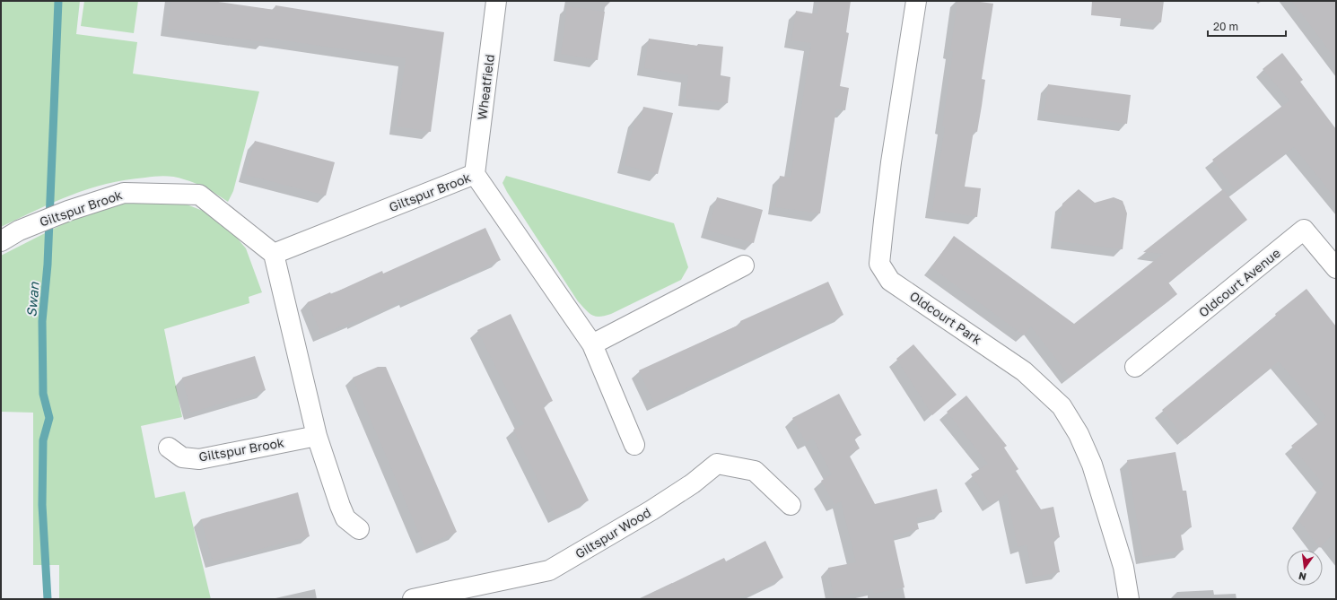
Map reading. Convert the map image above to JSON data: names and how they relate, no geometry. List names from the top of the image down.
{
  "streets": {
    "street": [
      "Wheatfield",
      "Giltspur Brook",
      "Oldcourt Avenue",
      "Oldcourt Park",
      "Giltspur Wood"
    ]
  },
  "crossings": [
    ["Wheatfield", "Giltspur Brook"]
  ],
  "water": ["Swan"],
  "scale_bar": "20 m",
  "north": "bottom"
}
